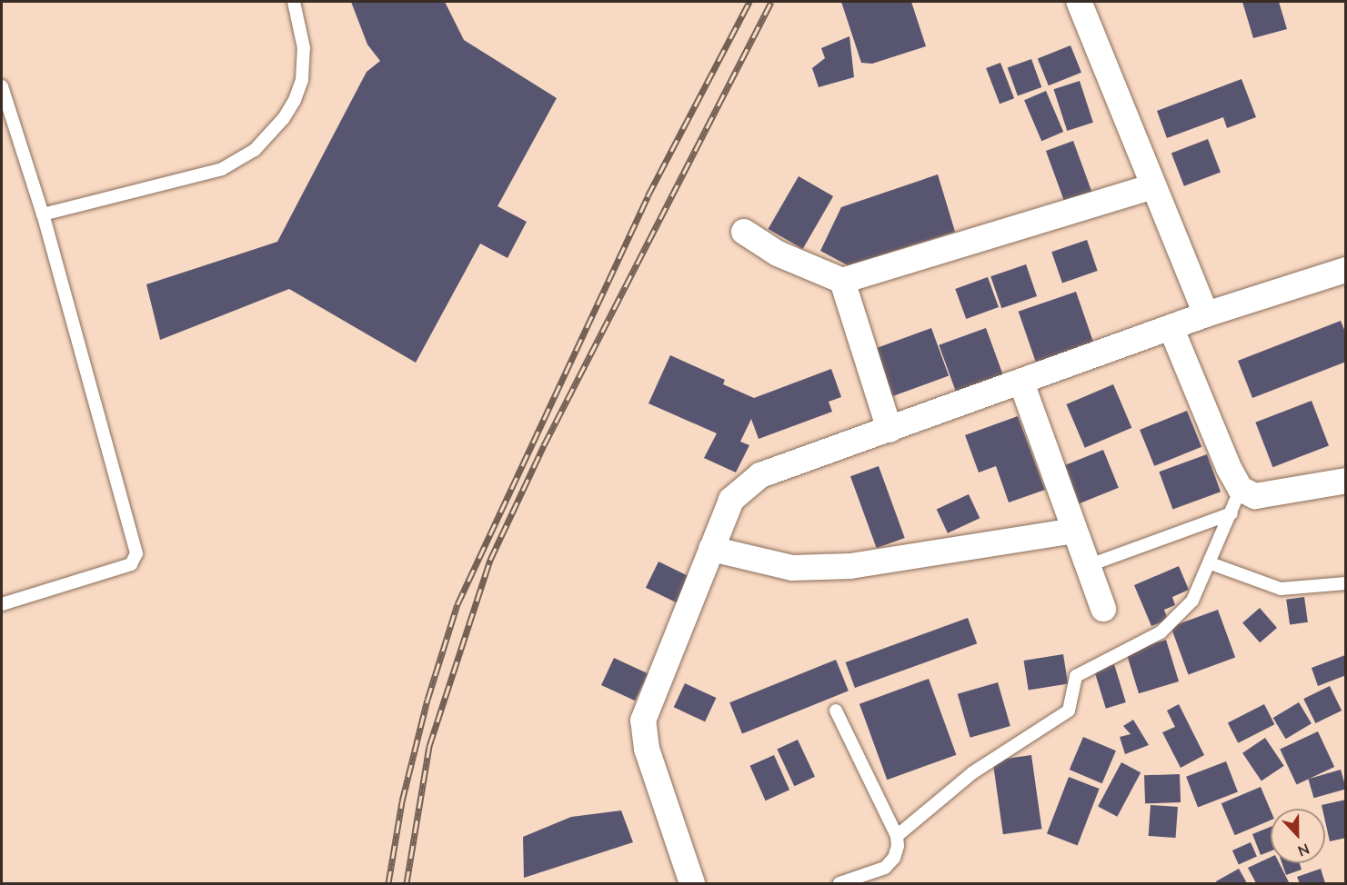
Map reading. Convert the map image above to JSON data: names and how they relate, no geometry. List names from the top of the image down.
{
  "north": "bottom"
}
